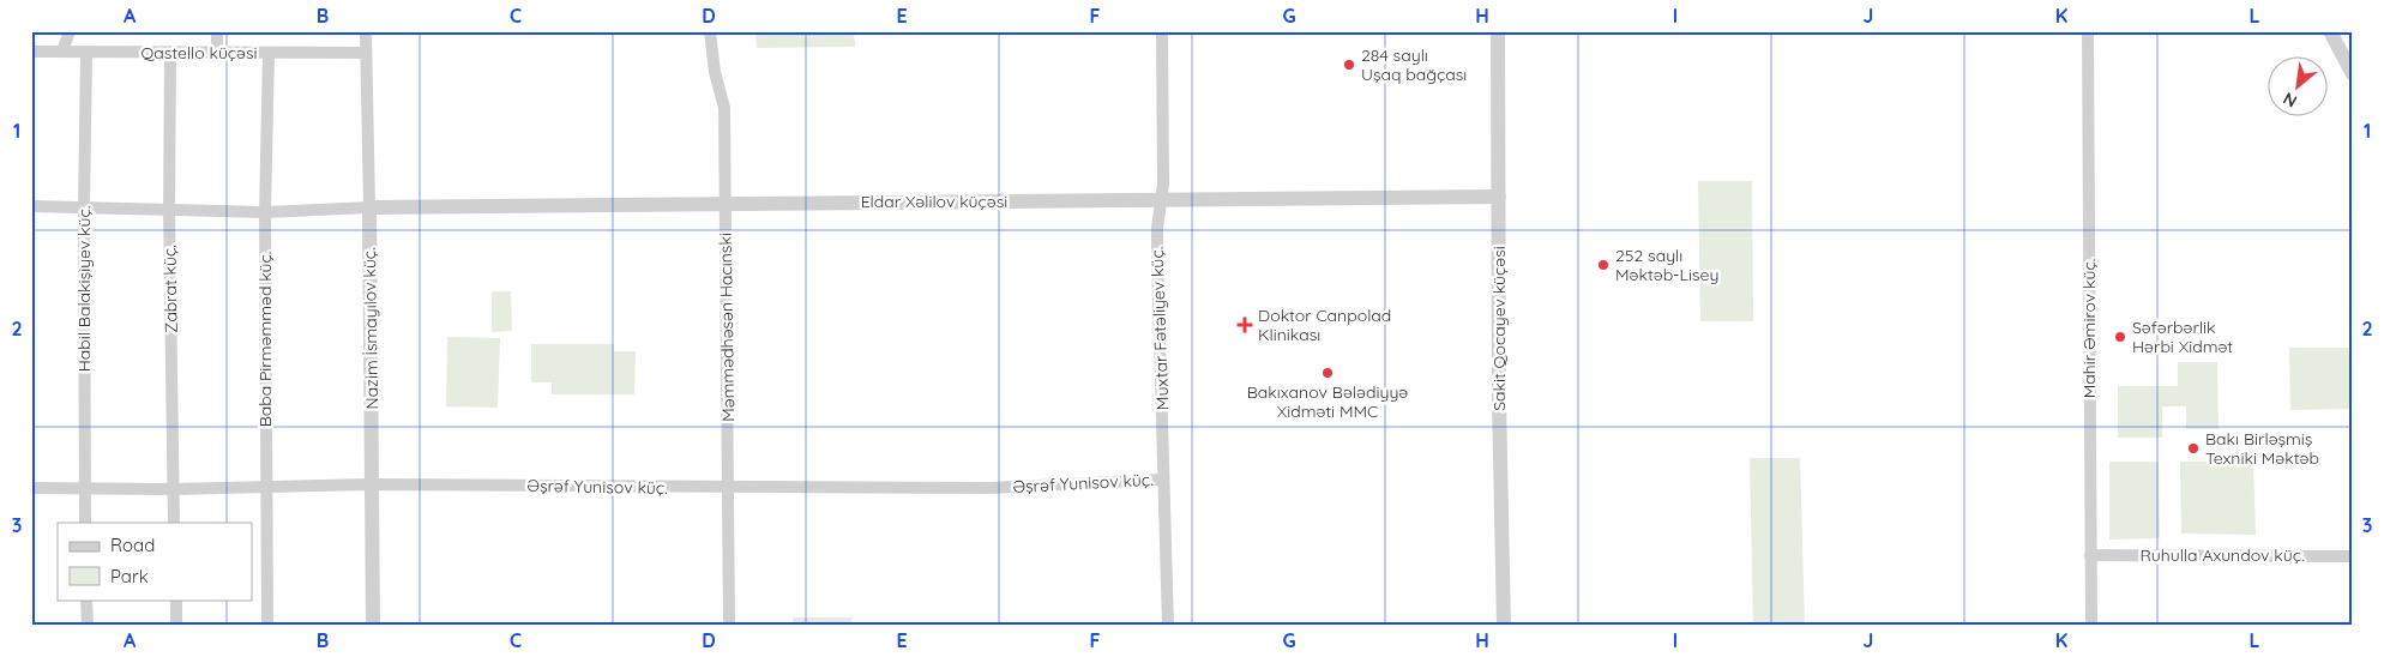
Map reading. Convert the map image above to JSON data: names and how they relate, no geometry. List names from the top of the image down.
{
  "streets": {
    "street": [
      "Qastello küçəsi",
      "Eldar Xəlilov küçəsi",
      "Habil Balakişiyev küç.",
      "Zabrat küç.",
      "Məmmədhəsən Hacınski",
      "Nazim İsmayılov küç.",
      "Muxtar Fətəliyev küç.",
      "Sakit Qocayev küçəsi",
      "Mahir Əmirov küç.",
      "Baba Pirməmməd küç.",
      "Əşrəf Yunisov küç.",
      "Ruhulla Axundov küç."
    ]
  },
  "crossings": [
    ["Qastello küçəsi", "Habil Balakişiyev küç."],
    ["Qastello küçəsi", "Zabrat küç."],
    ["Qastello küçəsi", "Nazim İsmayılov küç."],
    ["Qastello küçəsi", "Baba Pirməmməd küç."],
    ["Eldar Xəlilov küçəsi", "Məmmədhəsən Hacınski"],
    ["Eldar Xəlilov küçəsi", "Nazim İsmayılov küç."],
    ["Eldar Xəlilov küçəsi", "Muxtar Fətəliyev küç."],
    ["Eldar Xəlilov küçəsi", "Sakit Qocayev küçəsi"],
    ["Habil Balakişiyev küç.", "Əşrəf Yunisov küç."],
    ["Zabrat küç.", "Əşrəf Yunisov küç."],
    ["Məmmədhəsən Hacınski", "Əşrəf Yunisov küç."],
    ["Nazim İsmayılov küç.", "Əşrəf Yunisov küç."],
    ["Muxtar Fətəliyev küç.", "Əşrəf Yunisov küç."],
    ["Mahir Əmirov küç.", "Ruhulla Axundov küç."],
    ["Baba Pirməmməd küç.", "Əşrəf Yunisov küç."]
  ],
  "places": {
    "other": [
      "284 saylı Uşaq bağçası",
      "252 saylı Məktəb-Lisey",
      "Səfərbərlik Hərbi Xidmət",
      "Bakıxanov Bələdiyyə Xidməti MMC",
      "Bakı Birləşmiş Texniki Məktəb"
    ],
    "health": ["Doktor Canpolad Klinikası"]
  },
  "legend": ["Road", "Park"],
  "north": "bottom left",
  "grid": {
    "columns": [
      "A",
      "B",
      "C",
      "D",
      "E",
      "F",
      "G",
      "H",
      "I",
      "J",
      "K",
      "L"
    ],
    "rows": ["1", "2", "3"]
  }
}
